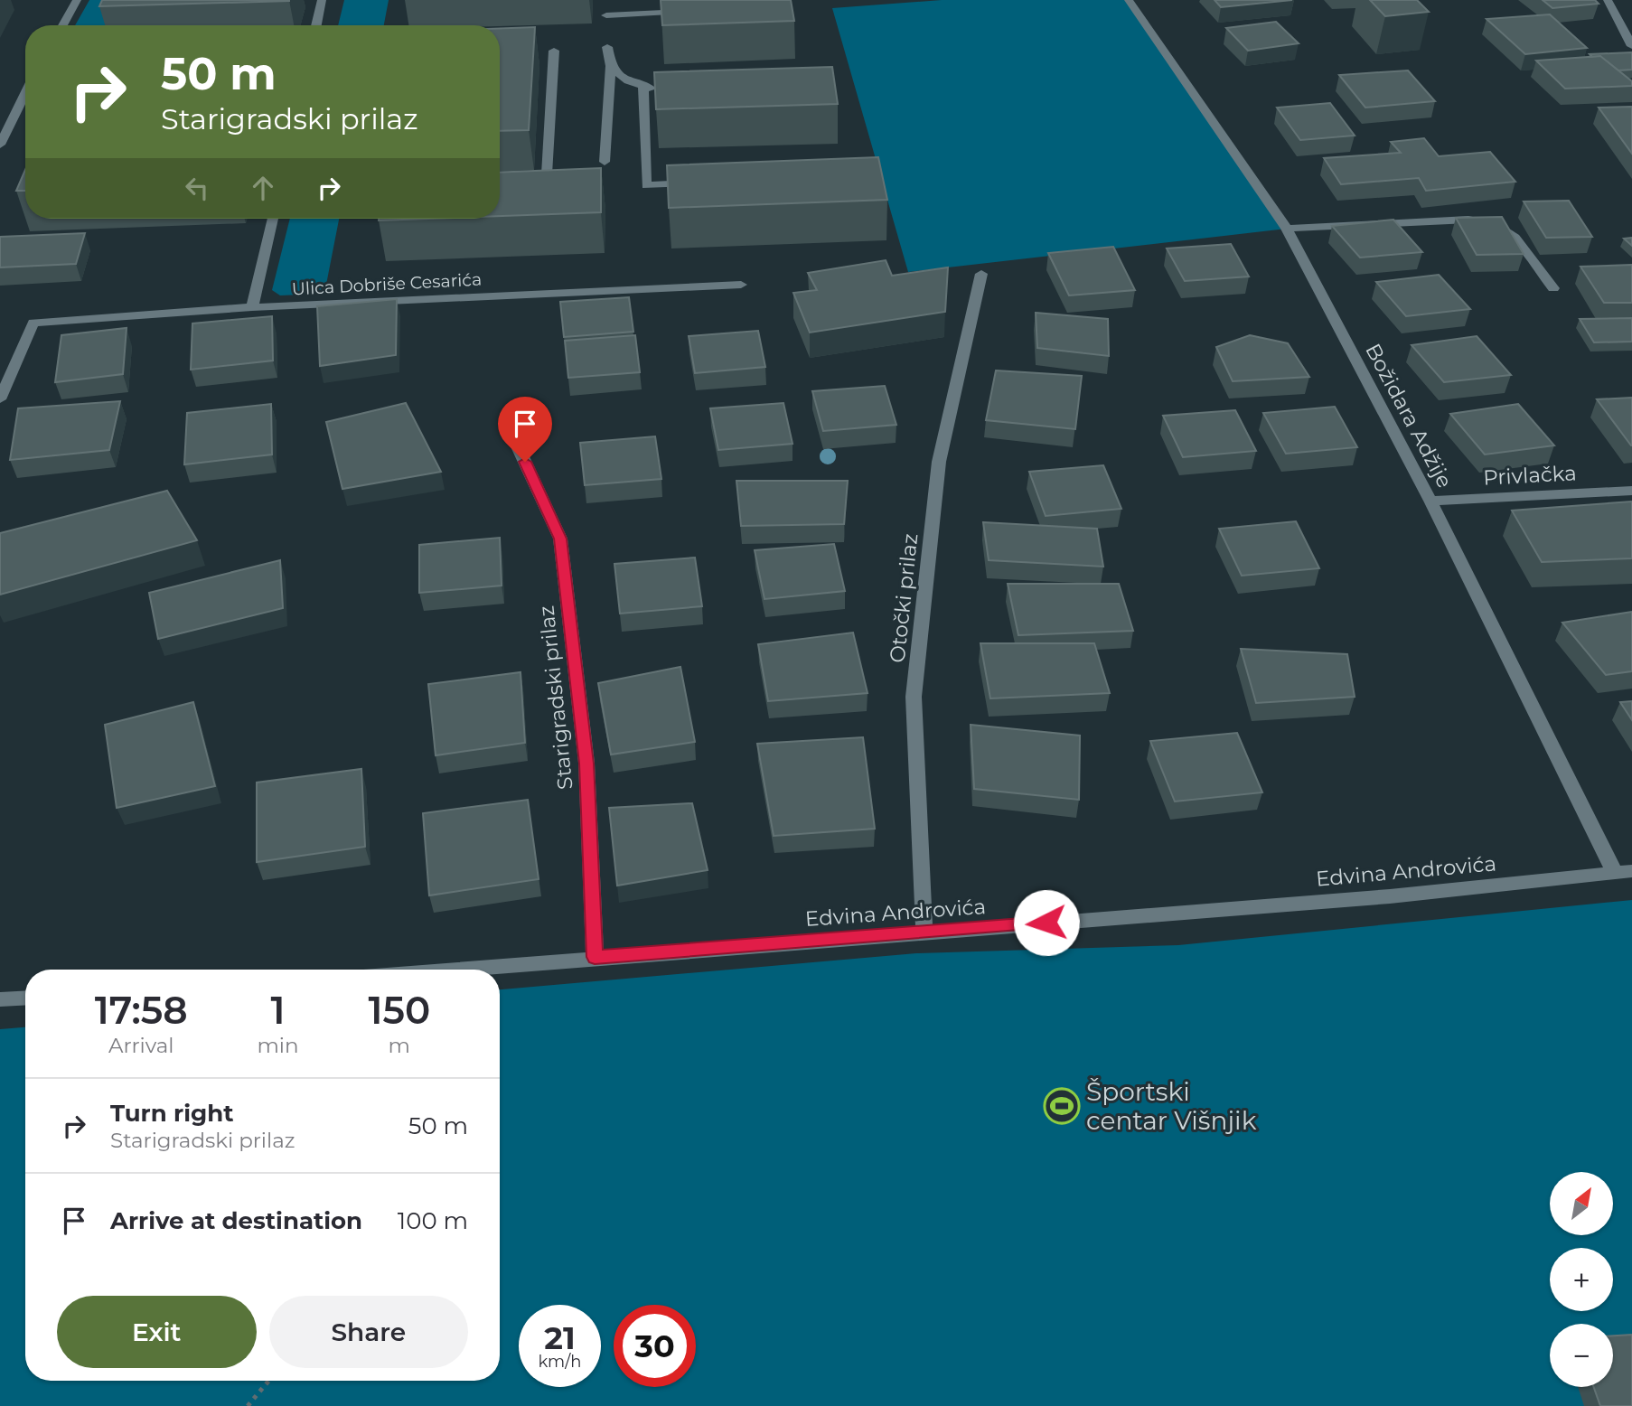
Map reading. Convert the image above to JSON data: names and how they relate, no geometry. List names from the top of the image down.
{
  "streets": {
    "street": [
      "Ulica Dobriše Cesarića",
      "Božidara Adžije",
      "Privlačka",
      "Otočki prilaz",
      "Starigradski prilaz",
      "Edvina Androvića"
    ]
  },
  "crossings": [
    ["Božidara Adžije", "Privlačka"],
    ["Božidara Adžije", "Edvina Androvića"],
    ["Otočki prilaz", "Edvina Androvića"],
    ["Starigradski prilaz", "Edvina Androvića"]
  ],
  "places": {
    "sports": ["Športski centar Višnjik"]
  },
  "north": "top right",
  "page": {
    "turn": ["50 m", "Starigradski prilaz"],
    "eta": [
      "17:58",
      "Arrival",
      "1",
      "min",
      "150",
      "m"
    ],
    "list": [
      {
        "name": "Turn right",
        "note": "Starigradski prilaz",
        "value": "50 m"
      },
      {
        "name": "Arrive at destination",
        "value": "100 m"
      }
    ],
    "map_buttons": ["+", "−"],
    "buttons": ["Exit", "Share"],
    "speed": "21 km/h",
    "limit": "30"
  }
}
